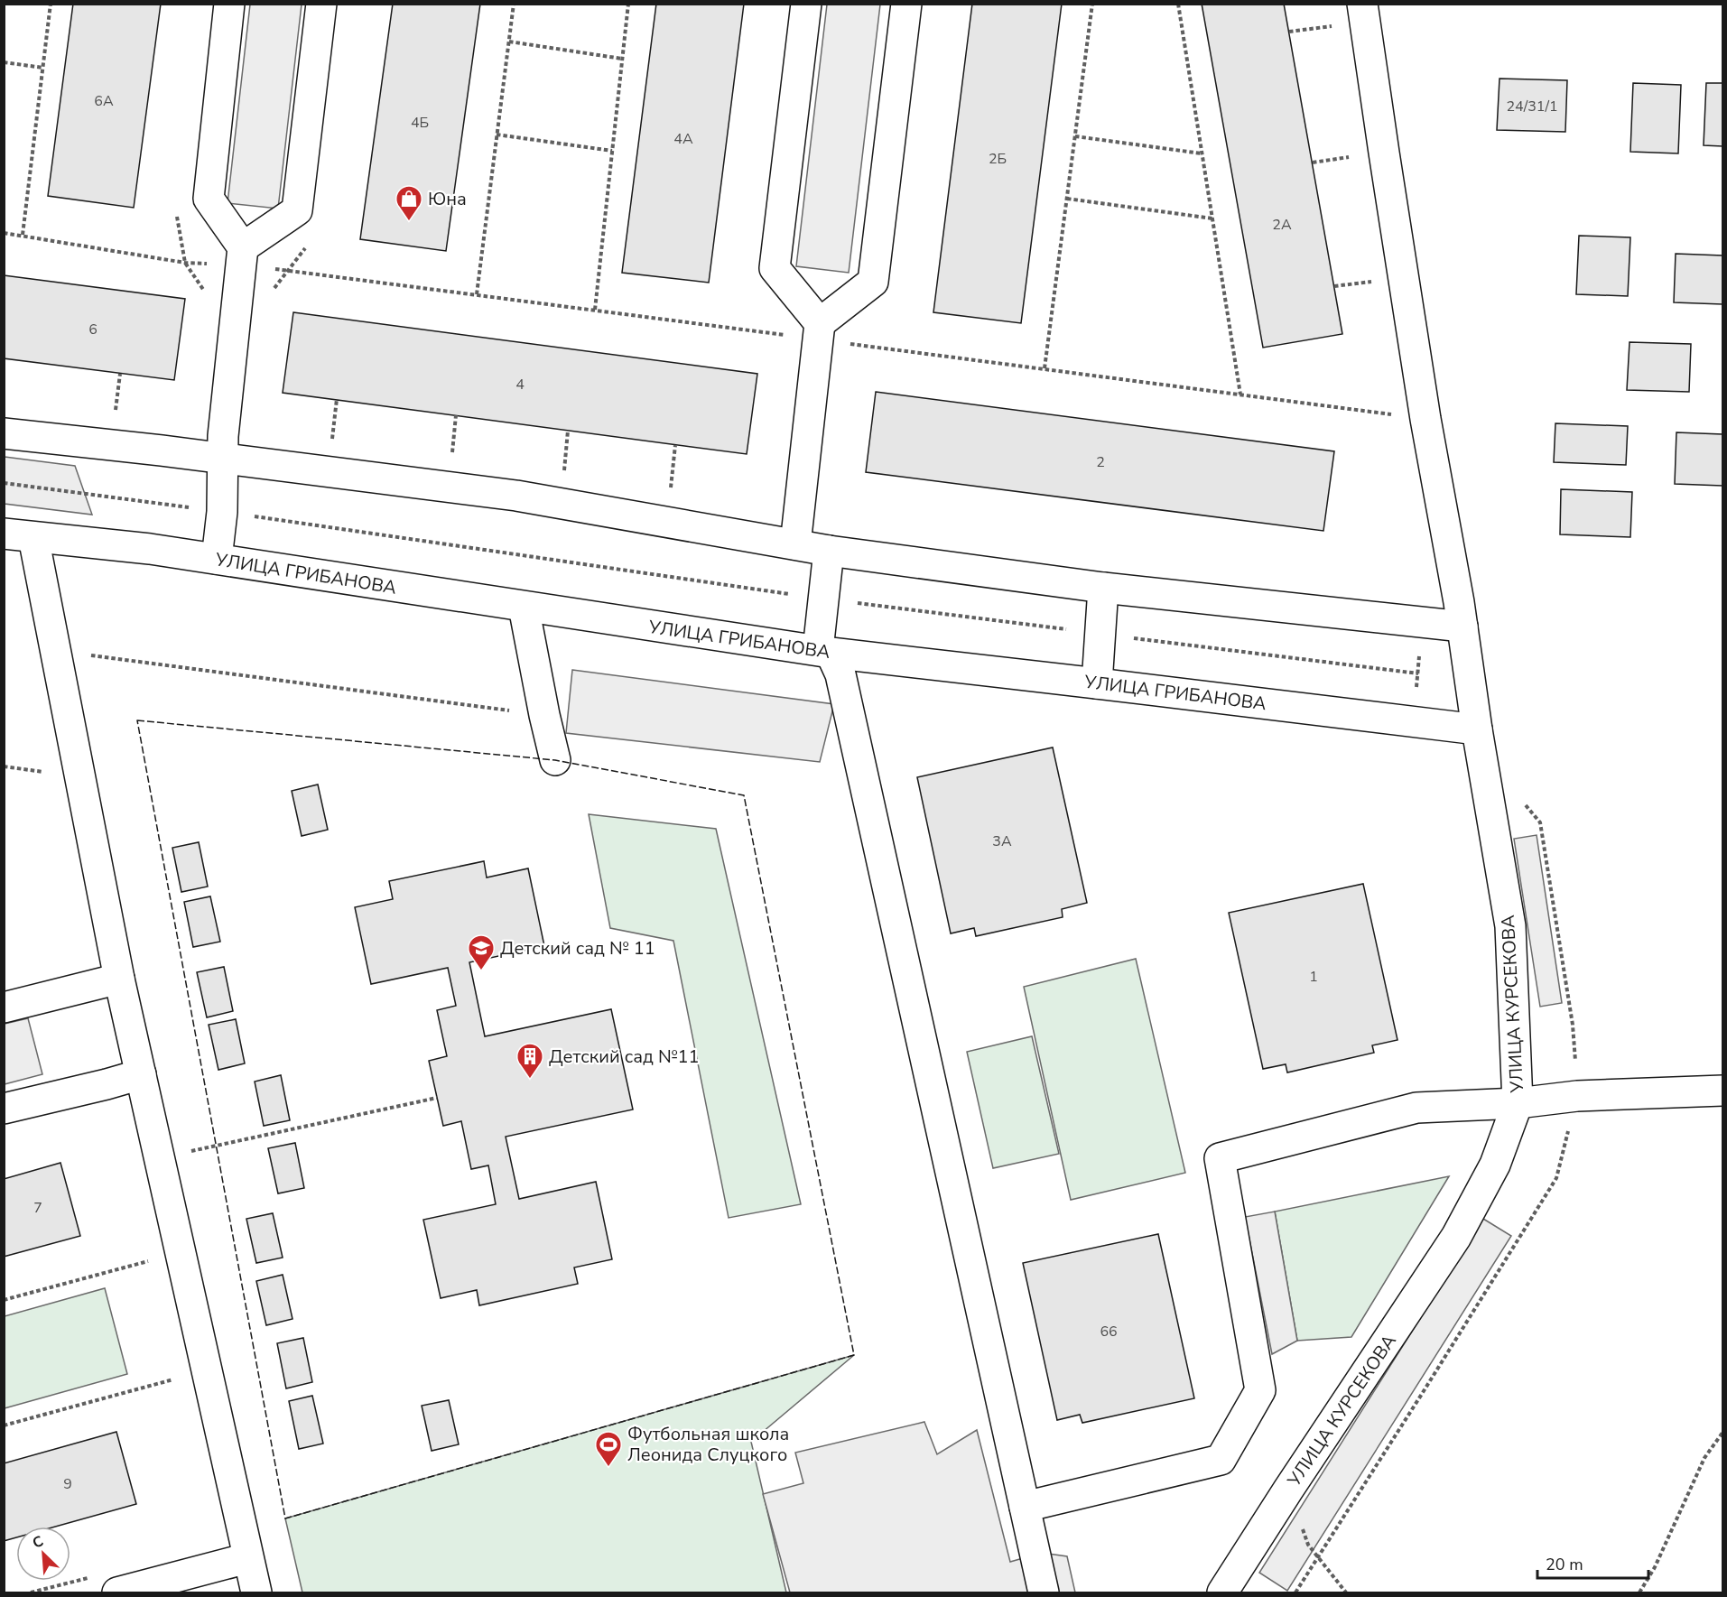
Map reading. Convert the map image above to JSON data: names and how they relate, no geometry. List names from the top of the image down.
{
  "streets": {
    "street": ["УЛИЦА ГРИБАНОВА", "УЛИЦА КУРСЕКОВА"]
  },
  "crossings": [
    ["УЛИЦА ГРИБАНОВА", "УЛИЦА КУРСЕКОВА"]
  ],
  "places": {
    "shop": ["Юна"],
    "school or university": ["Детский сад № 11"],
    "building": ["Детский сад №11"],
    "sports": ["Футбольная школа Леонида Слуцкого"]
  },
  "house_numbers": [
    "6А",
    "24/31/1",
    "4Б",
    "4А",
    "2Б",
    "2А",
    "6",
    "4",
    "2",
    "3А",
    "1",
    "7",
    "66",
    "9"
  ],
  "scale_bar": "20 m",
  "north": "top left"
}
